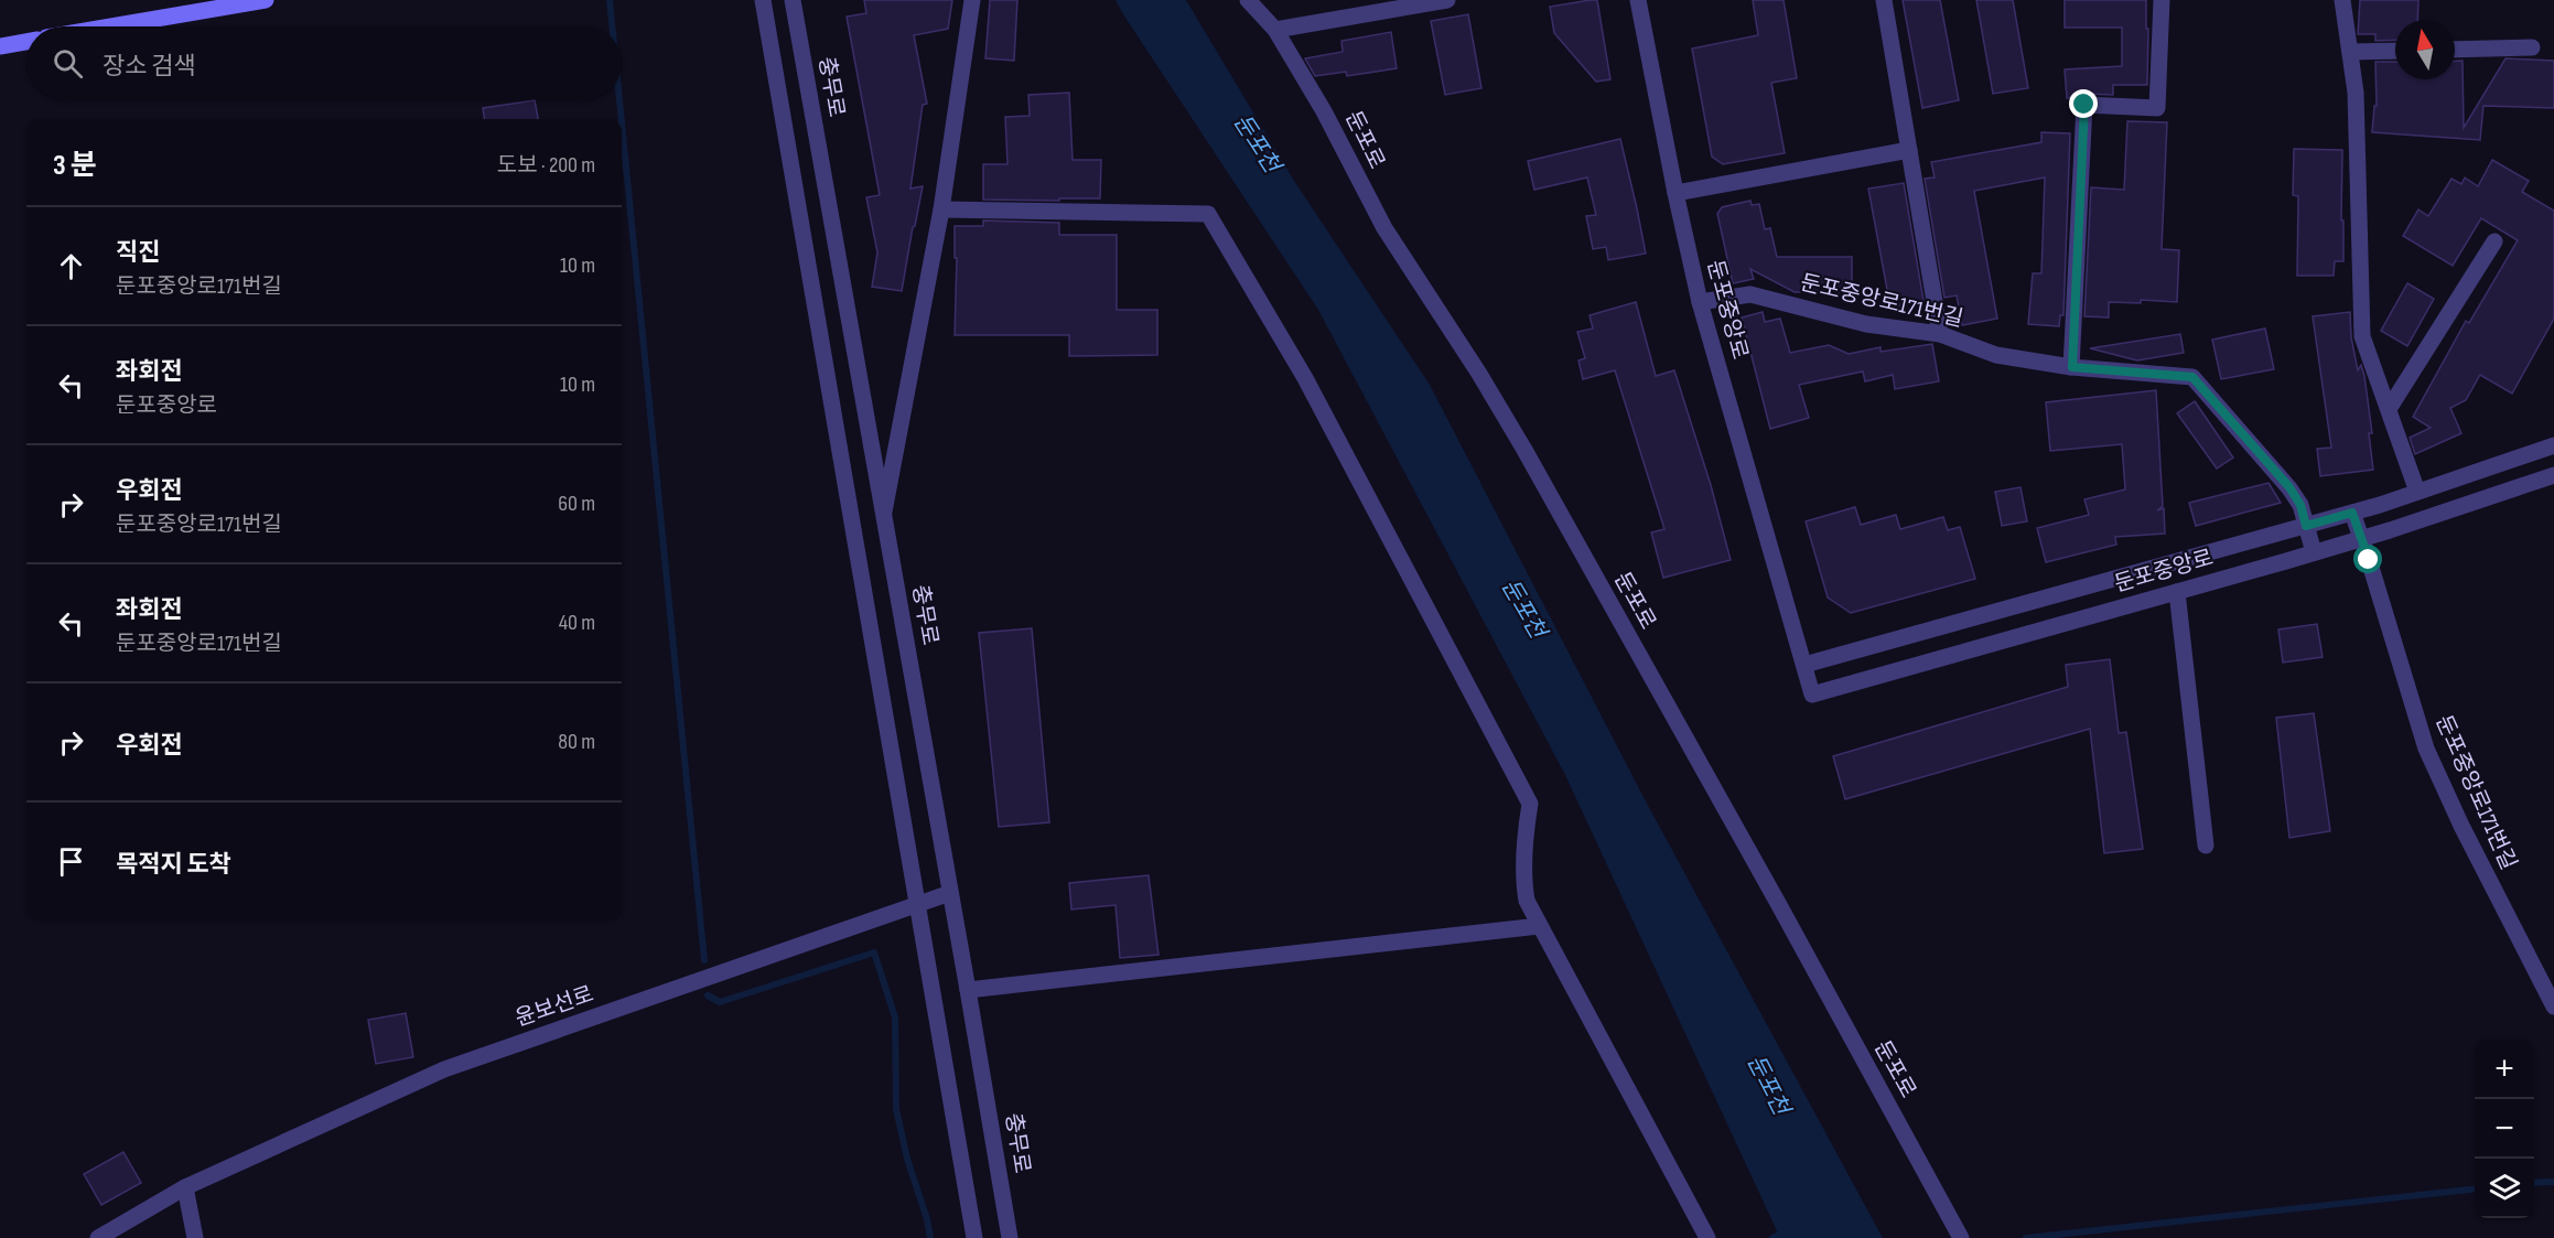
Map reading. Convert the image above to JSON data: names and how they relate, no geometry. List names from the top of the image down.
{
  "streets": {
    "street": [
      "충무로",
      "둔포로",
      "둔포중앙로171번길",
      "둔포중앙로",
      "윤보선로"
    ]
  },
  "crossings": [
    ["충무로", "윤보선로"],
    ["둔포중앙로171번길", "둔포중앙로"]
  ],
  "water": ["둔포천"],
  "north": "top",
  "page": {
    "search": "장소 검색",
    "heading": ["3 분", "도보 · 200 m"],
    "list": [
      ["직진", "둔포중앙로171번길", "10 m"],
      ["좌회전", "둔포중앙로", "10 m"],
      ["우회전", "둔포중앙로171번길", "60 m"],
      ["좌회전", "둔포중앙로171번길", "40 m"],
      ["우회전", "80 m"],
      "목적지 도착"
    ],
    "map_buttons": ["+", "−"]
  }
}
